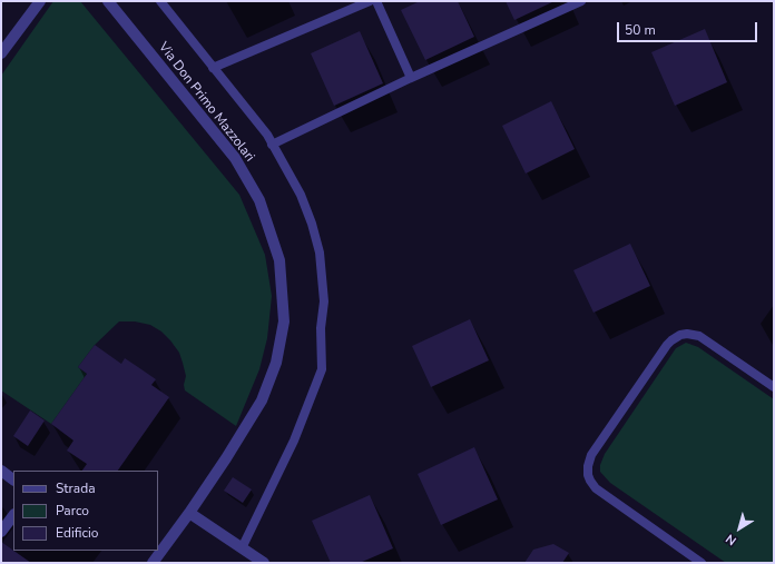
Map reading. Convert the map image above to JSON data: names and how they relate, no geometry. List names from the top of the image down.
{
  "streets": {
    "street": ["Via Don Primo Mazzolari"]
  },
  "legend": ["Strada", "Parco", "Edificio"],
  "scale_bar": "50 m",
  "north": "bottom left"
}
